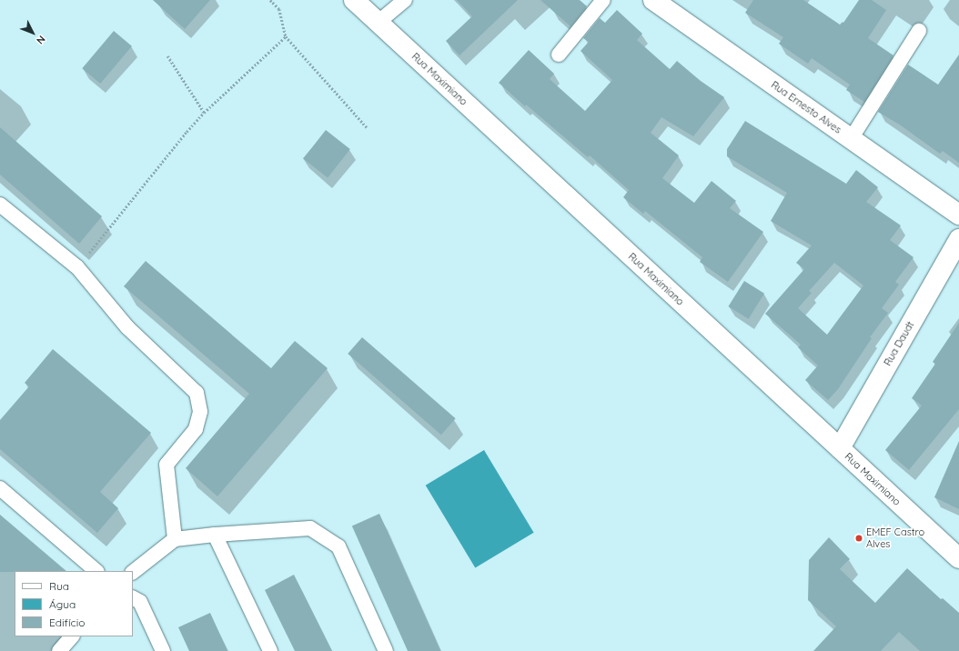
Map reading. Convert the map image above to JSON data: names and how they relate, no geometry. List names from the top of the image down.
{
  "streets": {
    "street": ["Rua Maximiano", "Rua Ernesto Alves", "Rua Daudt"]
  },
  "crossings": [
    ["Rua Maximiano", "Rua Daudt"]
  ],
  "places": ["EMEF Castro Alves"],
  "legend": ["Rua", "Água", "Edifício"],
  "north": "bottom right"
}
